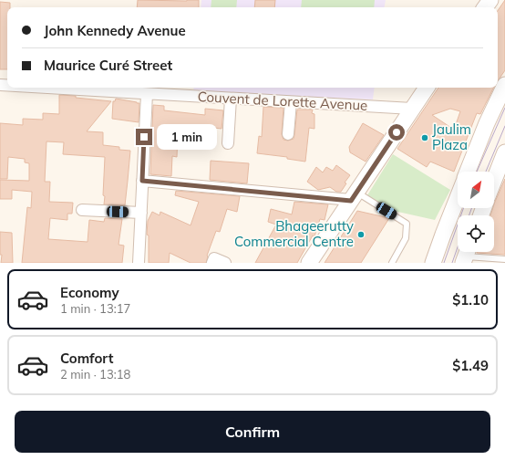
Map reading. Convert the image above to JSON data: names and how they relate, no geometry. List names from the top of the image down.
{
  "streets": {
    "street": ["Couvent de Lorette Avenue"]
  },
  "places": ["Jaulim Plaza", "Bhageerutty Commercial Centre"],
  "north": "top right",
  "page": {
    "banner": ["John Kennedy Avenue", "Maurice Curé Street"],
    "bubble": "1 min",
    "list": [
      {
        "name": "Economy",
        "note": "1 min · 13:17",
        "value": "$1.10"
      },
      {
        "name": "Comfort",
        "note": "2 min · 13:18",
        "value": "$1.49"
      }
    ],
    "buttons": "Confirm"
  }
}
